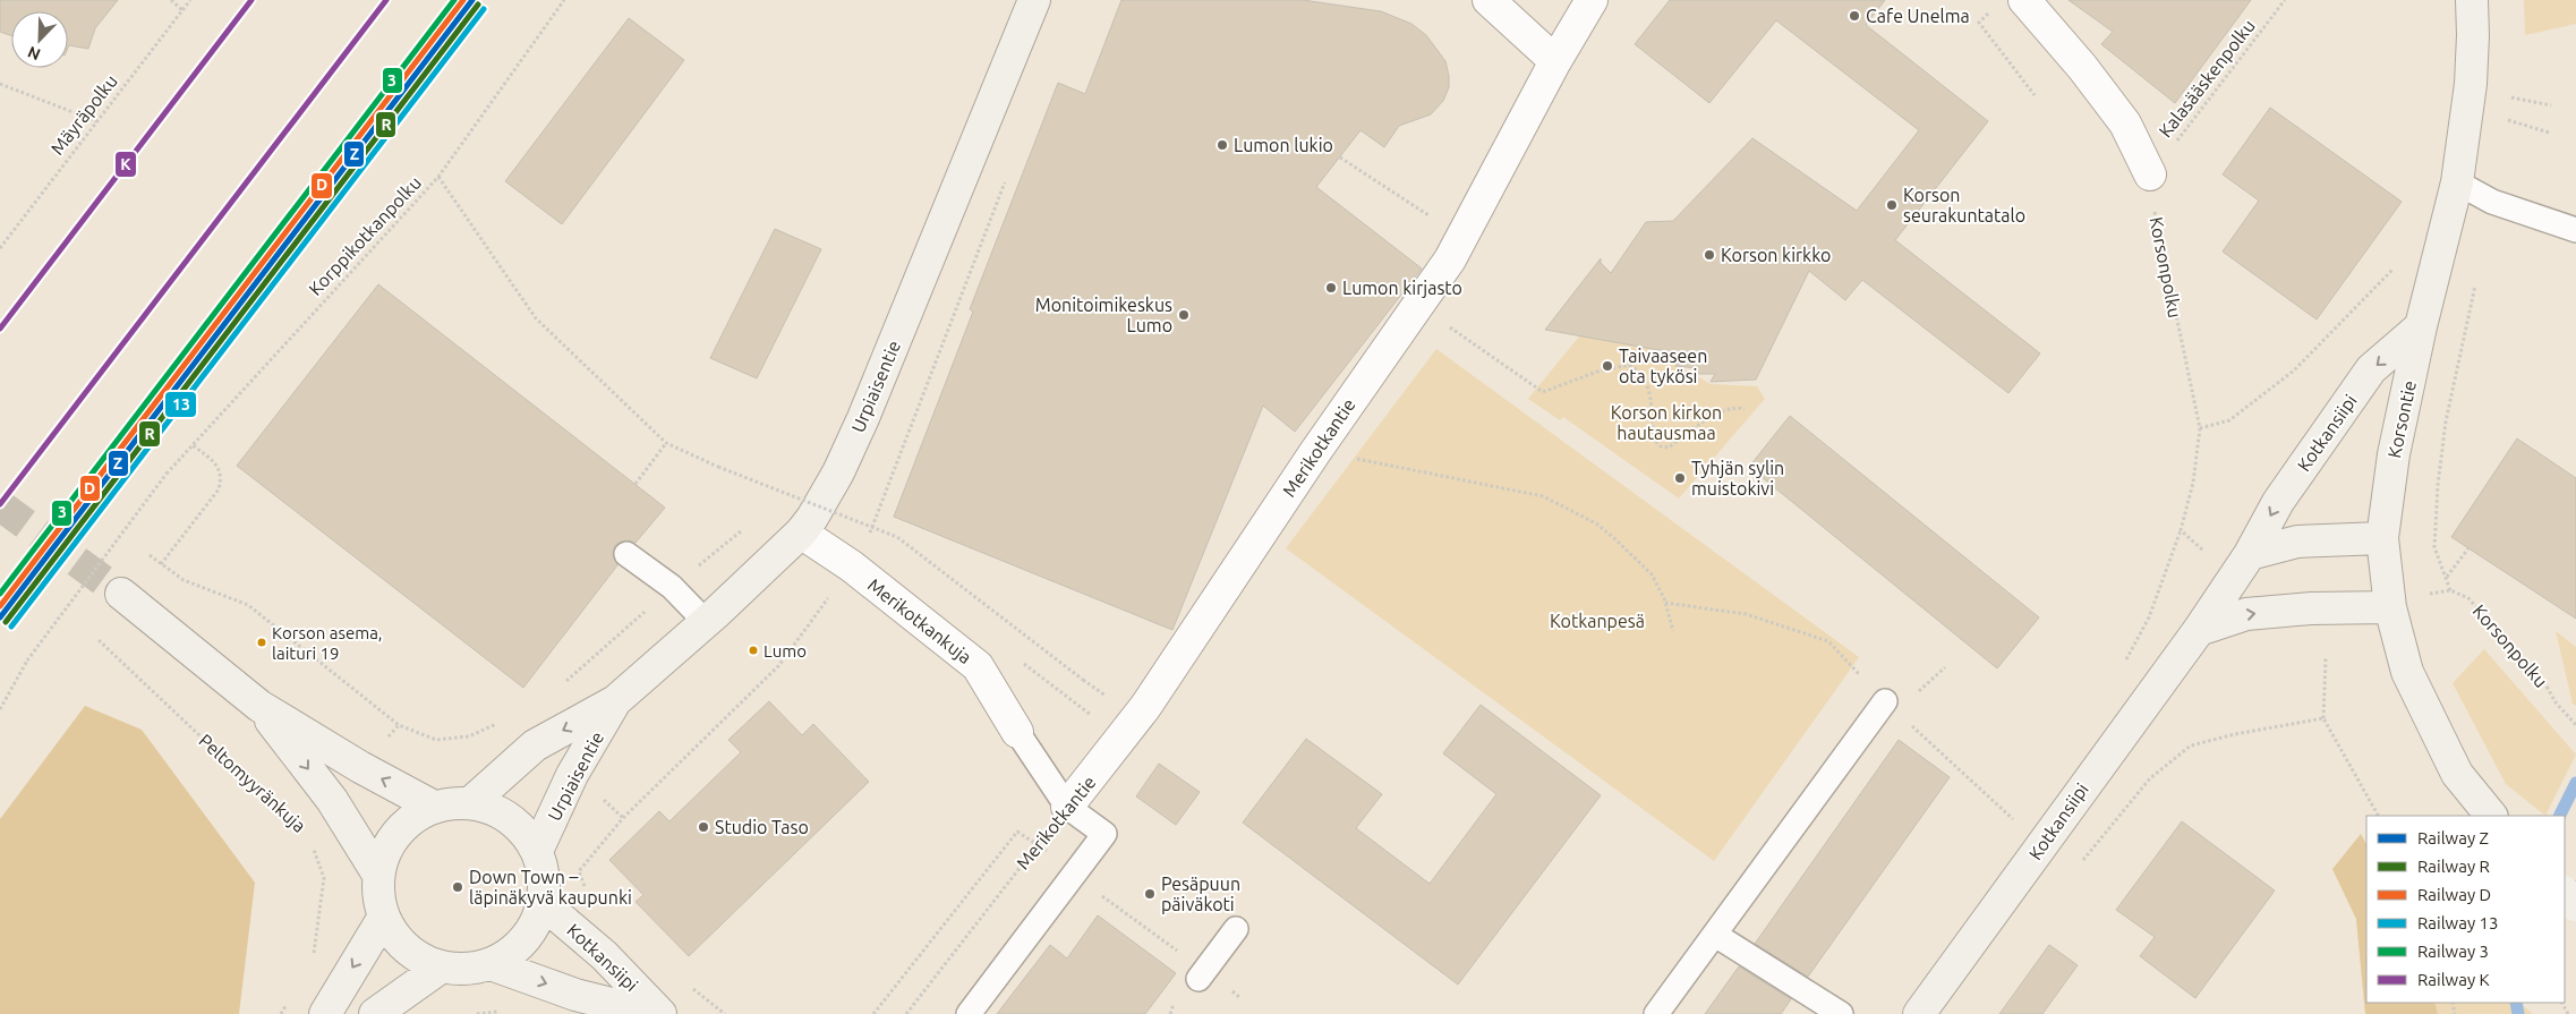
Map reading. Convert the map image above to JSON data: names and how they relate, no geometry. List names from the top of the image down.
{
  "streets": {
    "main road": ["Urpiaisentie", "Korsontie", "Kotkansiipi"],
    "street": ["Merikotkantie", "Merikotkankuja"],
    "path": [
      "Kalasääskenpolku",
      "Mäyräpolku",
      "Korppikotkanpolku",
      "Korsonpolku",
      "Peltomyyränkuja"
    ]
  },
  "crossings": [
    ["Kalasääskenpolku", "Korsonpolku"],
    ["Urpiaisentie", "Kotkansiipi"],
    ["Urpiaisentie", "Merikotkankuja"],
    ["Korsontie", "Kotkansiipi"]
  ],
  "parks": ["Korson kirkon hautausmaa", "Kotkanpesä"],
  "places": [
    "Cafe Unelma",
    "Lumon lukio",
    "Korson seurakuntatalo",
    "Korson kirkko",
    "Lumon kirjasto",
    "Monitoimikeskus Lumo",
    "Taivaaseen ota tykösi",
    "Tyhjän sylin muistokivi",
    "Korson asema, laituri 19",
    "Lumo",
    "Studio Taso",
    "Down Town – läpinäkyvä kaupunki",
    "Pesäpuun päiväkoti"
  ],
  "lines": [
    "rail line Z",
    "rail line D",
    "rail line 3",
    "rail line K",
    "rail line R",
    "rail line 13"
  ],
  "legend": [
    "Railway Z",
    "Railway R",
    "Railway D",
    "Railway 13",
    "Railway 3",
    "Railway K"
  ],
  "north": "bottom left"
}
